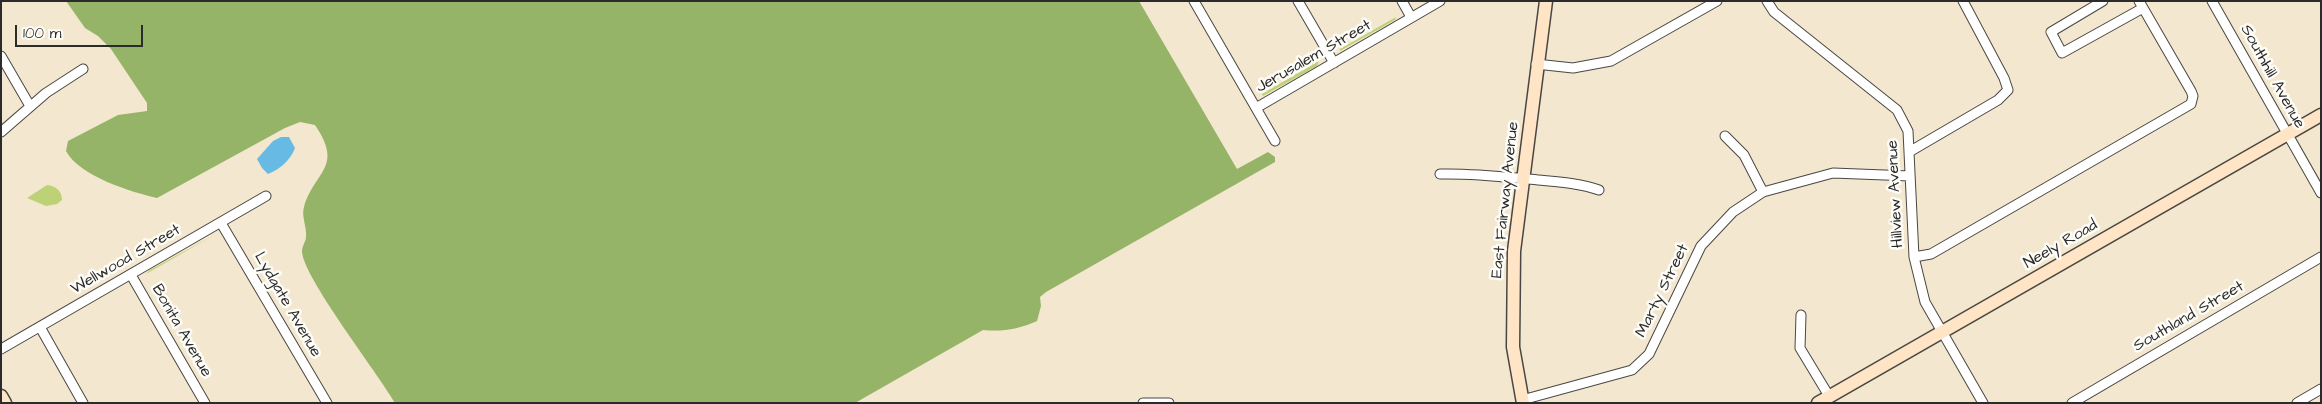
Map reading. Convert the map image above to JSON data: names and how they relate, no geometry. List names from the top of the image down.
{
  "streets": {
    "street": [
      "Jerusalem Street",
      "Southhill Avenue",
      "Hillview Avenue",
      "East Fairway Avenue",
      "Neely Road",
      "Wellwood Street",
      "Marty Street",
      "Lydgate Avenue",
      "Southland Street",
      "Bonita Avenue"
    ]
  },
  "crossings": [
    ["Southhill Avenue", "Neely Road"],
    ["Hillview Avenue", "Neely Road"],
    ["Hillview Avenue", "Marty Street"],
    ["East Fairway Avenue", "Marty Street"],
    ["Wellwood Street", "Lydgate Avenue"],
    ["Wellwood Street", "Bonita Avenue"]
  ],
  "scale_bar": "100 m"
}
